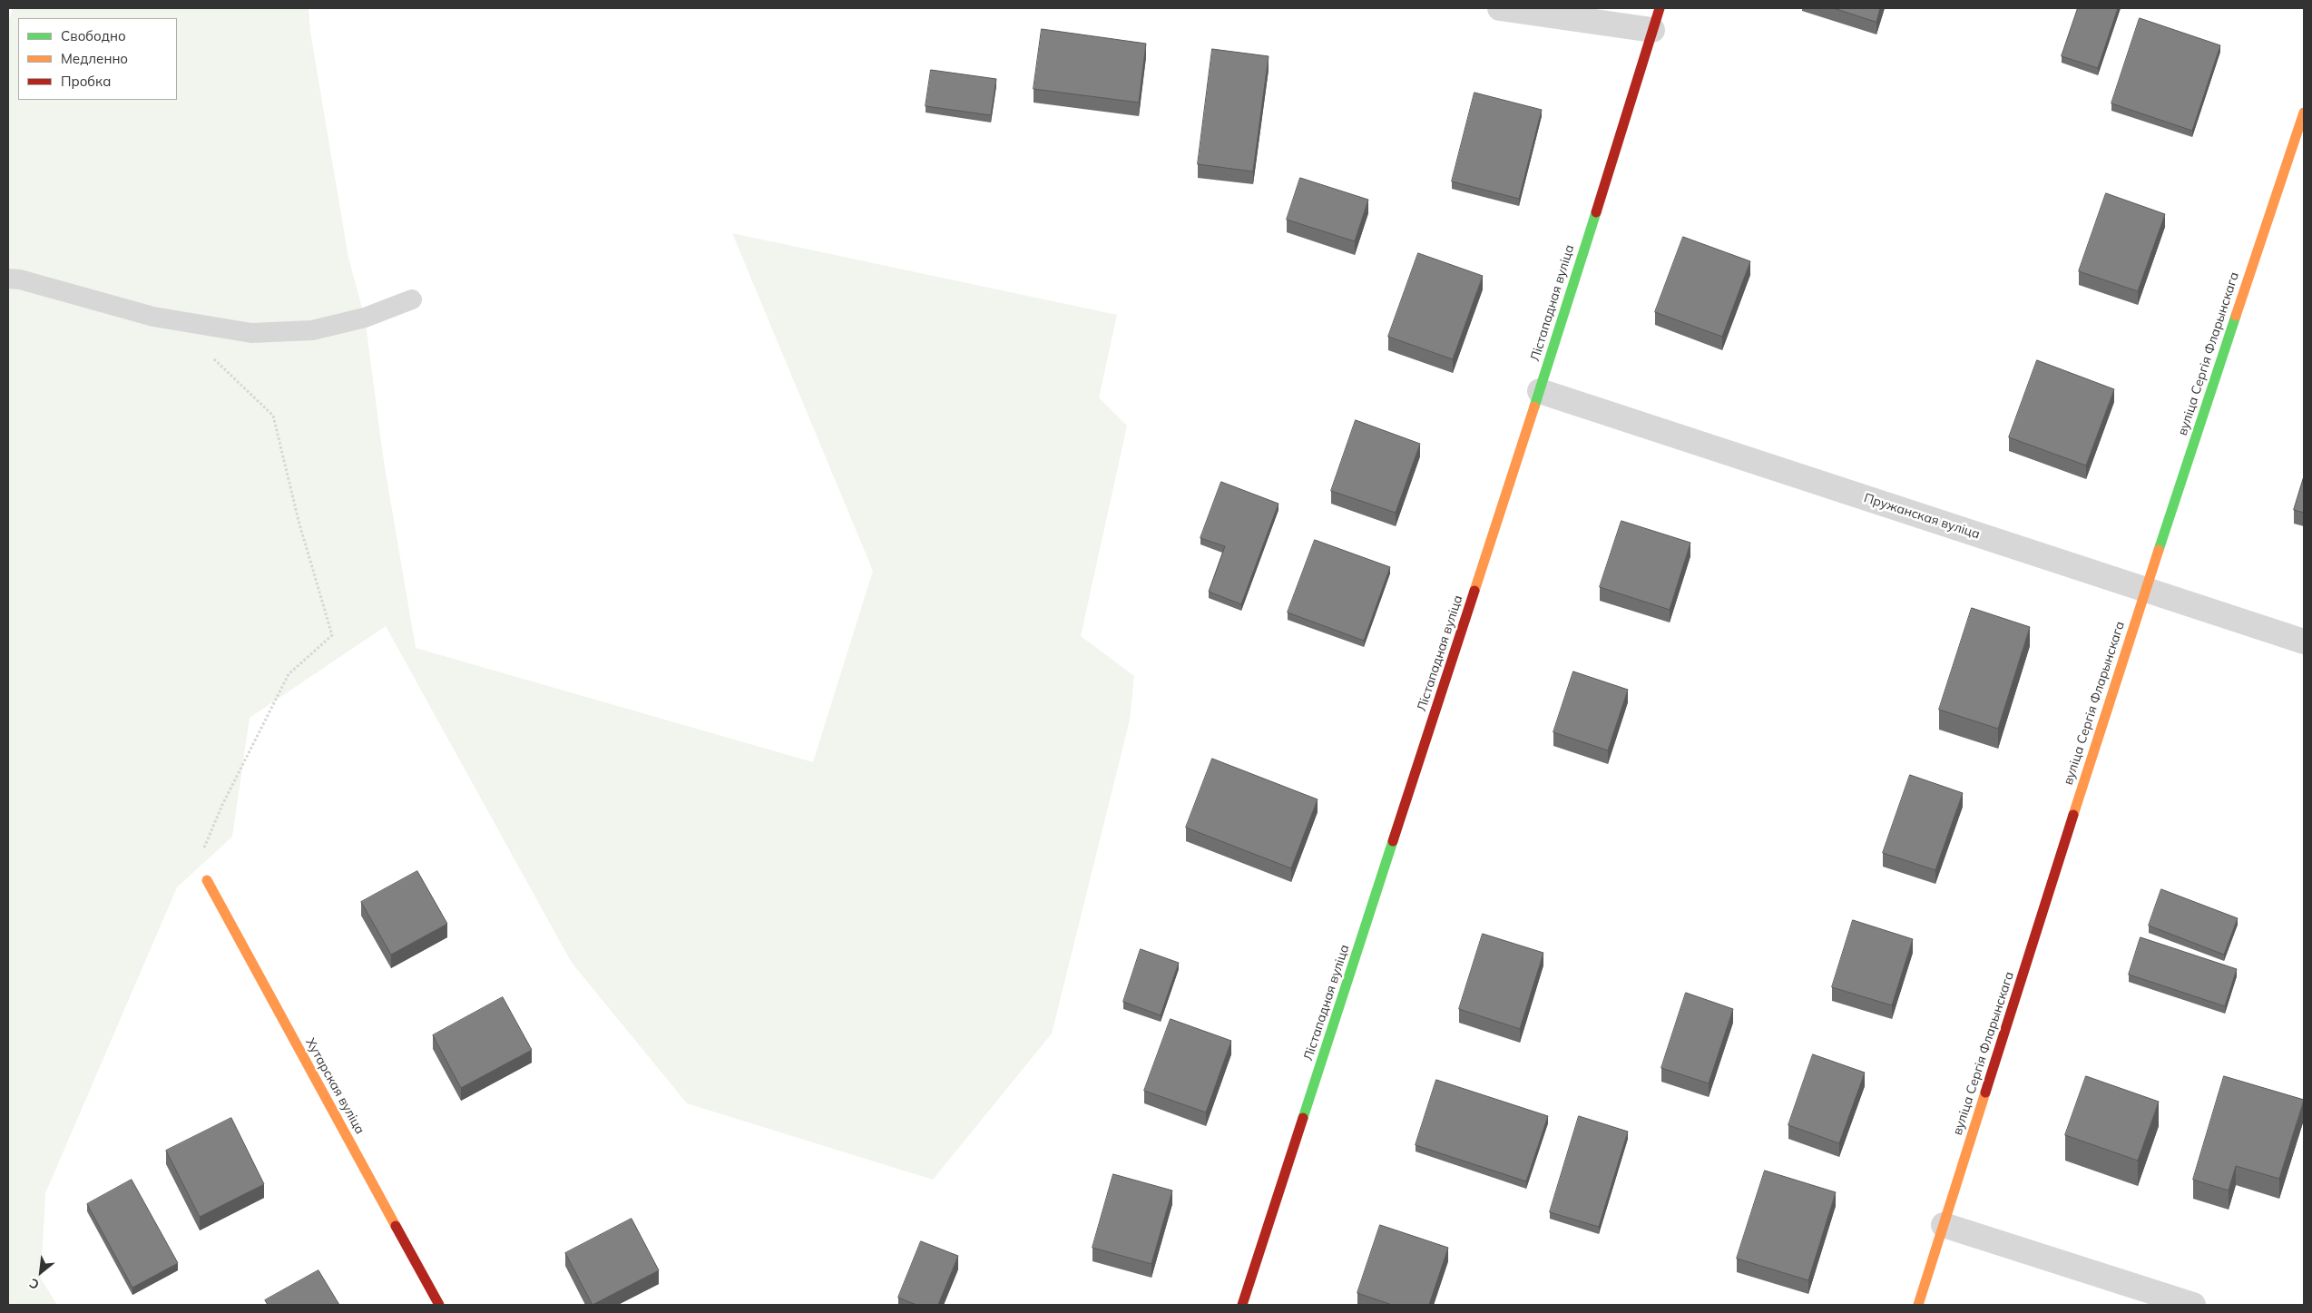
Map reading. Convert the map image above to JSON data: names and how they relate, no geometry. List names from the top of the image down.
{
  "streets": {
    "street": [
      "Лістападная вуліца",
      "вуліца Сергія Фларынскага",
      "Пружанская вуліца",
      "Хутарская вуліца"
    ]
  },
  "crossings": [
    ["Лістападная вуліца", "Пружанская вуліца"],
    ["вуліца Сергія Фларынскага", "Пружанская вуліца"]
  ],
  "legend": ["Свободно", "Медленно", "Пробка"],
  "north": "bottom left"
}
